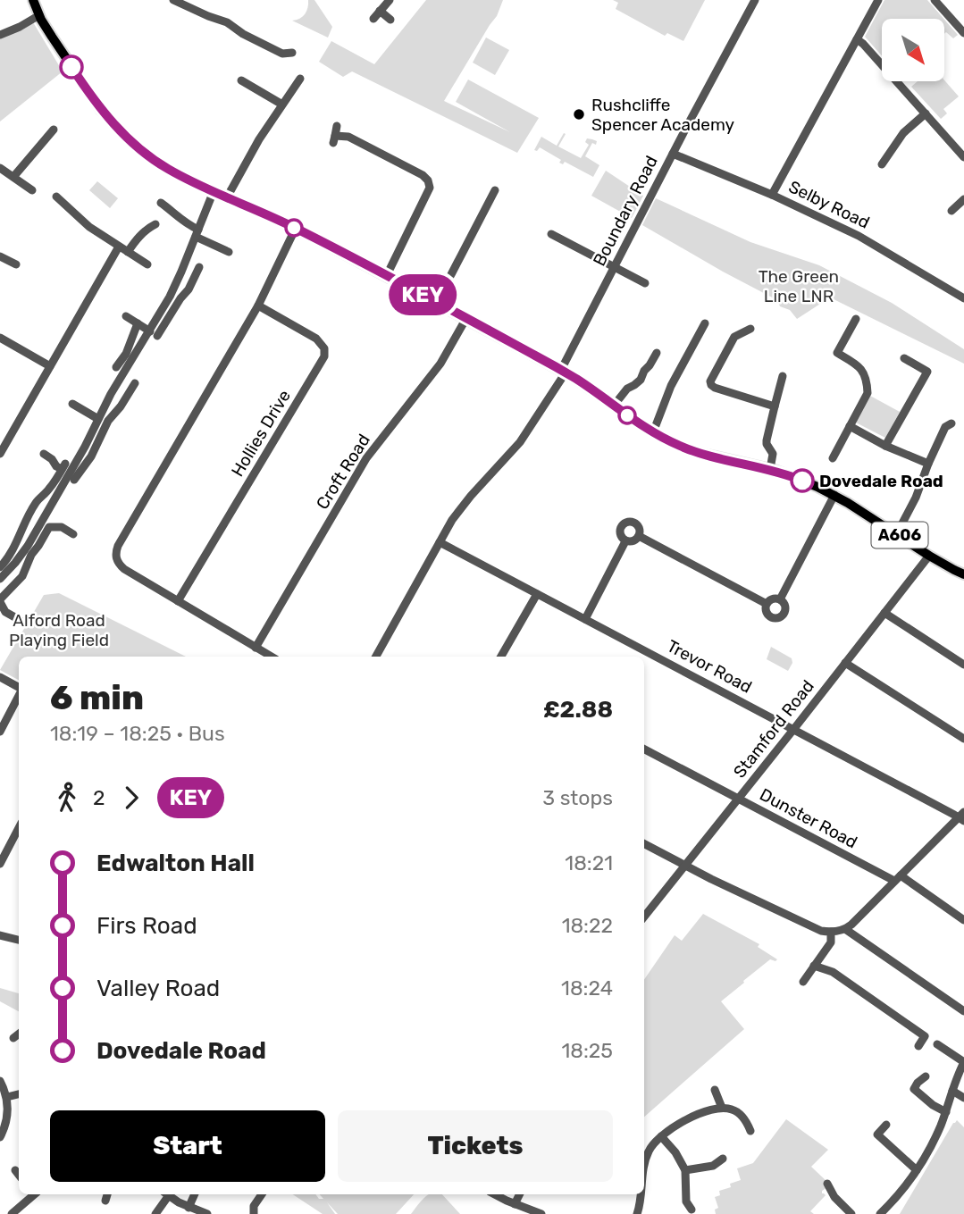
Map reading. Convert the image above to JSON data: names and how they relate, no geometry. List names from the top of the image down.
{
  "streets": {
    "main road": ["A606"],
    "street": [
      "Selby Road",
      "Boundary Road",
      "Hollies Drive",
      "Croft Road",
      "Trevor Road",
      "Stamford Road",
      "Dunster Road"
    ]
  },
  "crossings": [
    ["Selby Road", "Boundary Road"],
    ["Boundary Road", "A606"],
    ["Boundary Road", "Trevor Road"],
    ["Croft Road", "A606"],
    ["A606", "Stamford Road"],
    ["Trevor Road", "Stamford Road"],
    ["Stamford Road", "Dunster Road"]
  ],
  "parks": ["The Green Line LNR", "Alford Road Playing Field"],
  "places": ["Rushcliffe Spencer Academy", "Dovedale Road"],
  "lines": ["bus line KEY"],
  "north": "bottom right",
  "page": {
    "on_map": "KEY",
    "heading": ["6 min", "18:19 – 18:25 · Bus", "£2.88"],
    "legs": ["2", "KEY", "3 stops"],
    "list": [
      {
        "name": "Edwalton Hall",
        "value": "18:21"
      },
      {
        "name": "Firs Road",
        "value": "18:22"
      },
      {
        "name": "Valley Road",
        "value": "18:24"
      },
      {
        "name": "Dovedale Road",
        "value": "18:25"
      }
    ],
    "buttons": ["Start", "Tickets"]
  }
}
